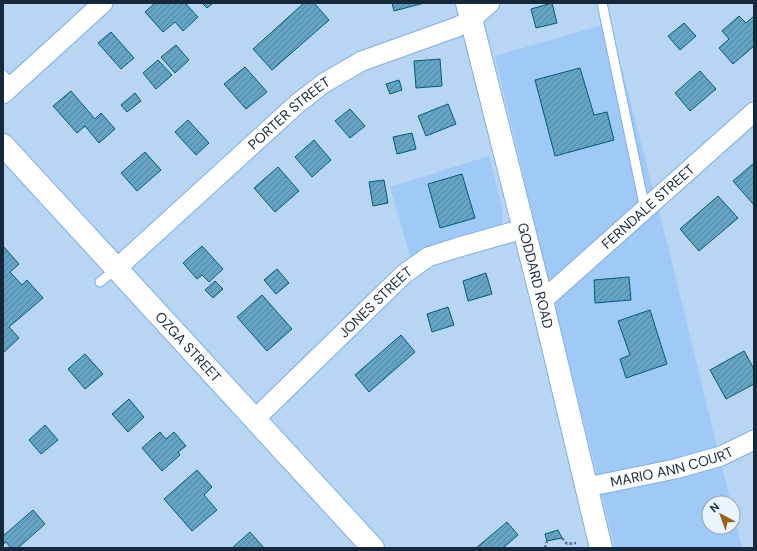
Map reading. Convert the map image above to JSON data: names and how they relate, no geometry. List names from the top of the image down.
{
  "streets": {
    "main road": ["GODDARD ROAD", "OZGA STREET"],
    "street": [
      "PORTER STREET",
      "FERNDALE STREET",
      "JONES STREET",
      "MARIO ANN COURT"
    ]
  },
  "crossings": [
    ["PORTER STREET", "GODDARD ROAD"],
    ["PORTER STREET", "OZGA STREET"],
    ["FERNDALE STREET", "GODDARD ROAD"],
    ["GODDARD ROAD", "JONES STREET"],
    ["GODDARD ROAD", "MARIO ANN COURT"],
    ["JONES STREET", "OZGA STREET"]
  ],
  "north": "top left"
}
